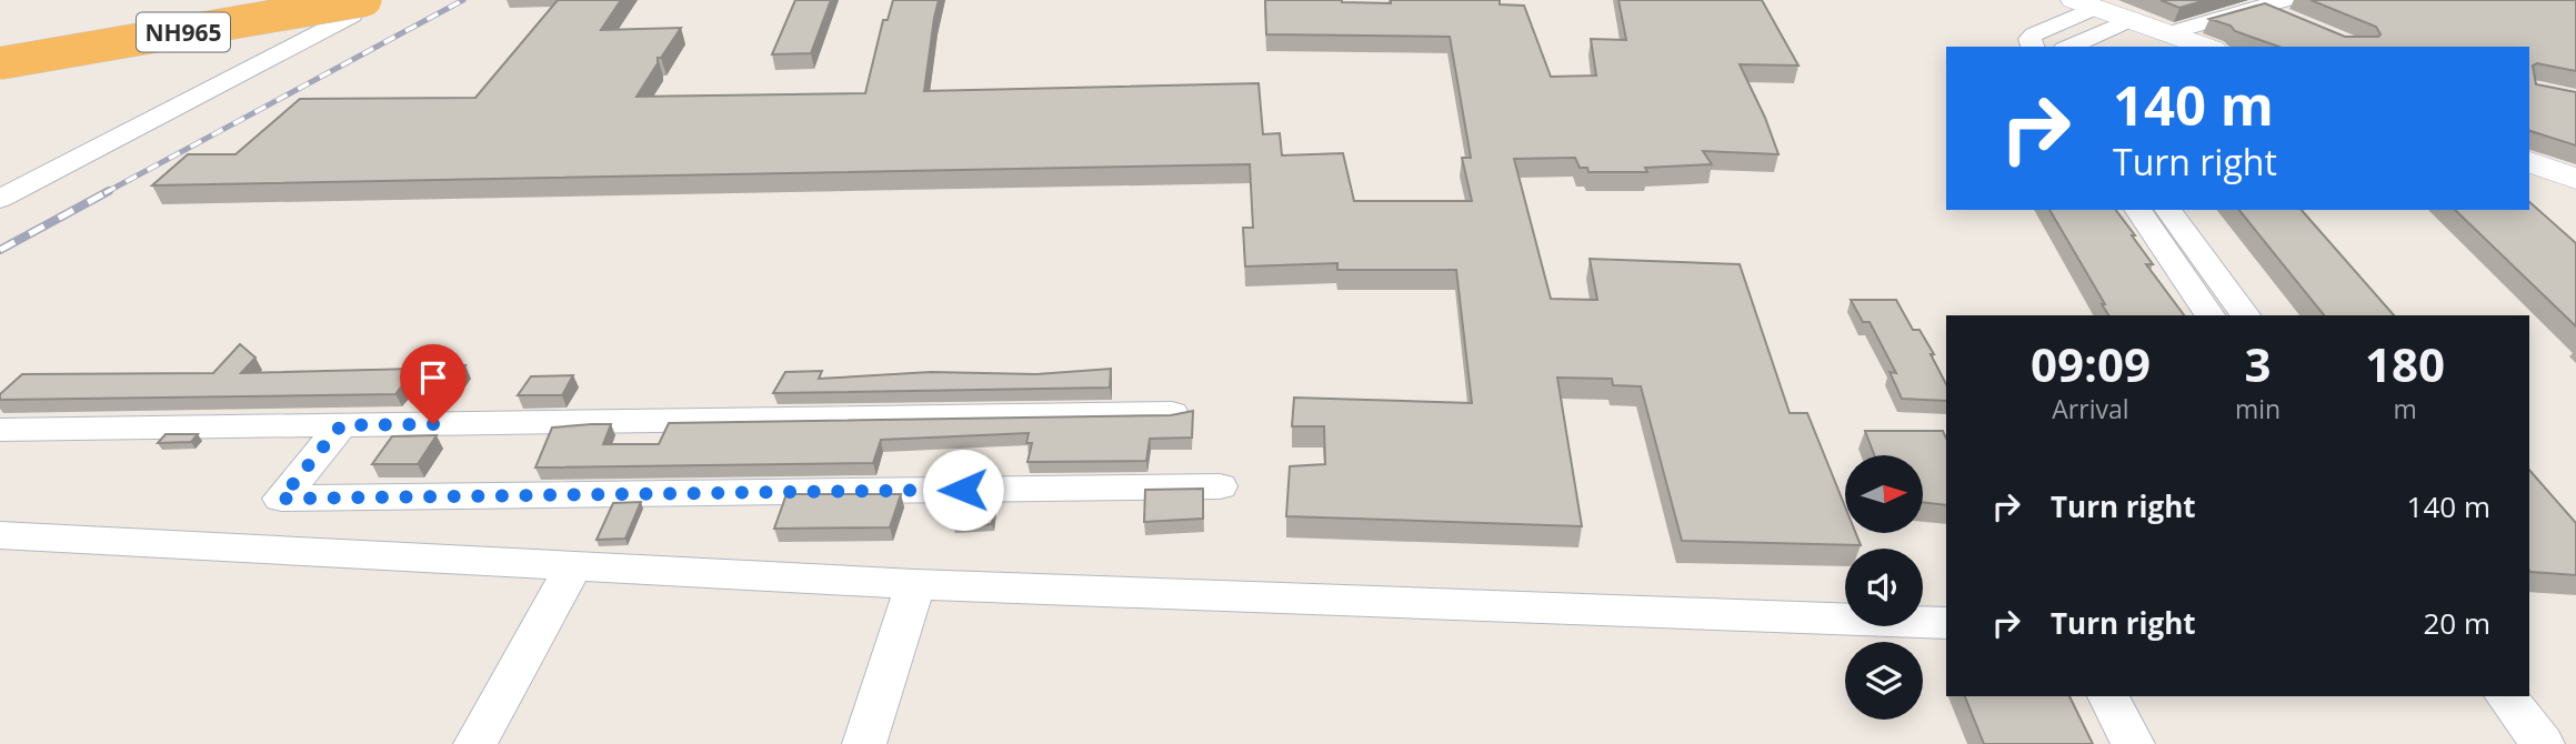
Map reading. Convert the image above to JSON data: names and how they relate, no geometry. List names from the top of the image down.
{
  "streets": {
    "highway": ["NH965"]
  },
  "north": "right",
  "page": {
    "turn": ["140 m", "Turn right"],
    "eta": [
      "09:09",
      "Arrival",
      "3",
      "min",
      "180",
      "m"
    ],
    "list": [
      {
        "name": "Turn right",
        "value": "140 m"
      },
      {
        "name": "Turn right",
        "value": "20 m"
      }
    ]
  }
}
